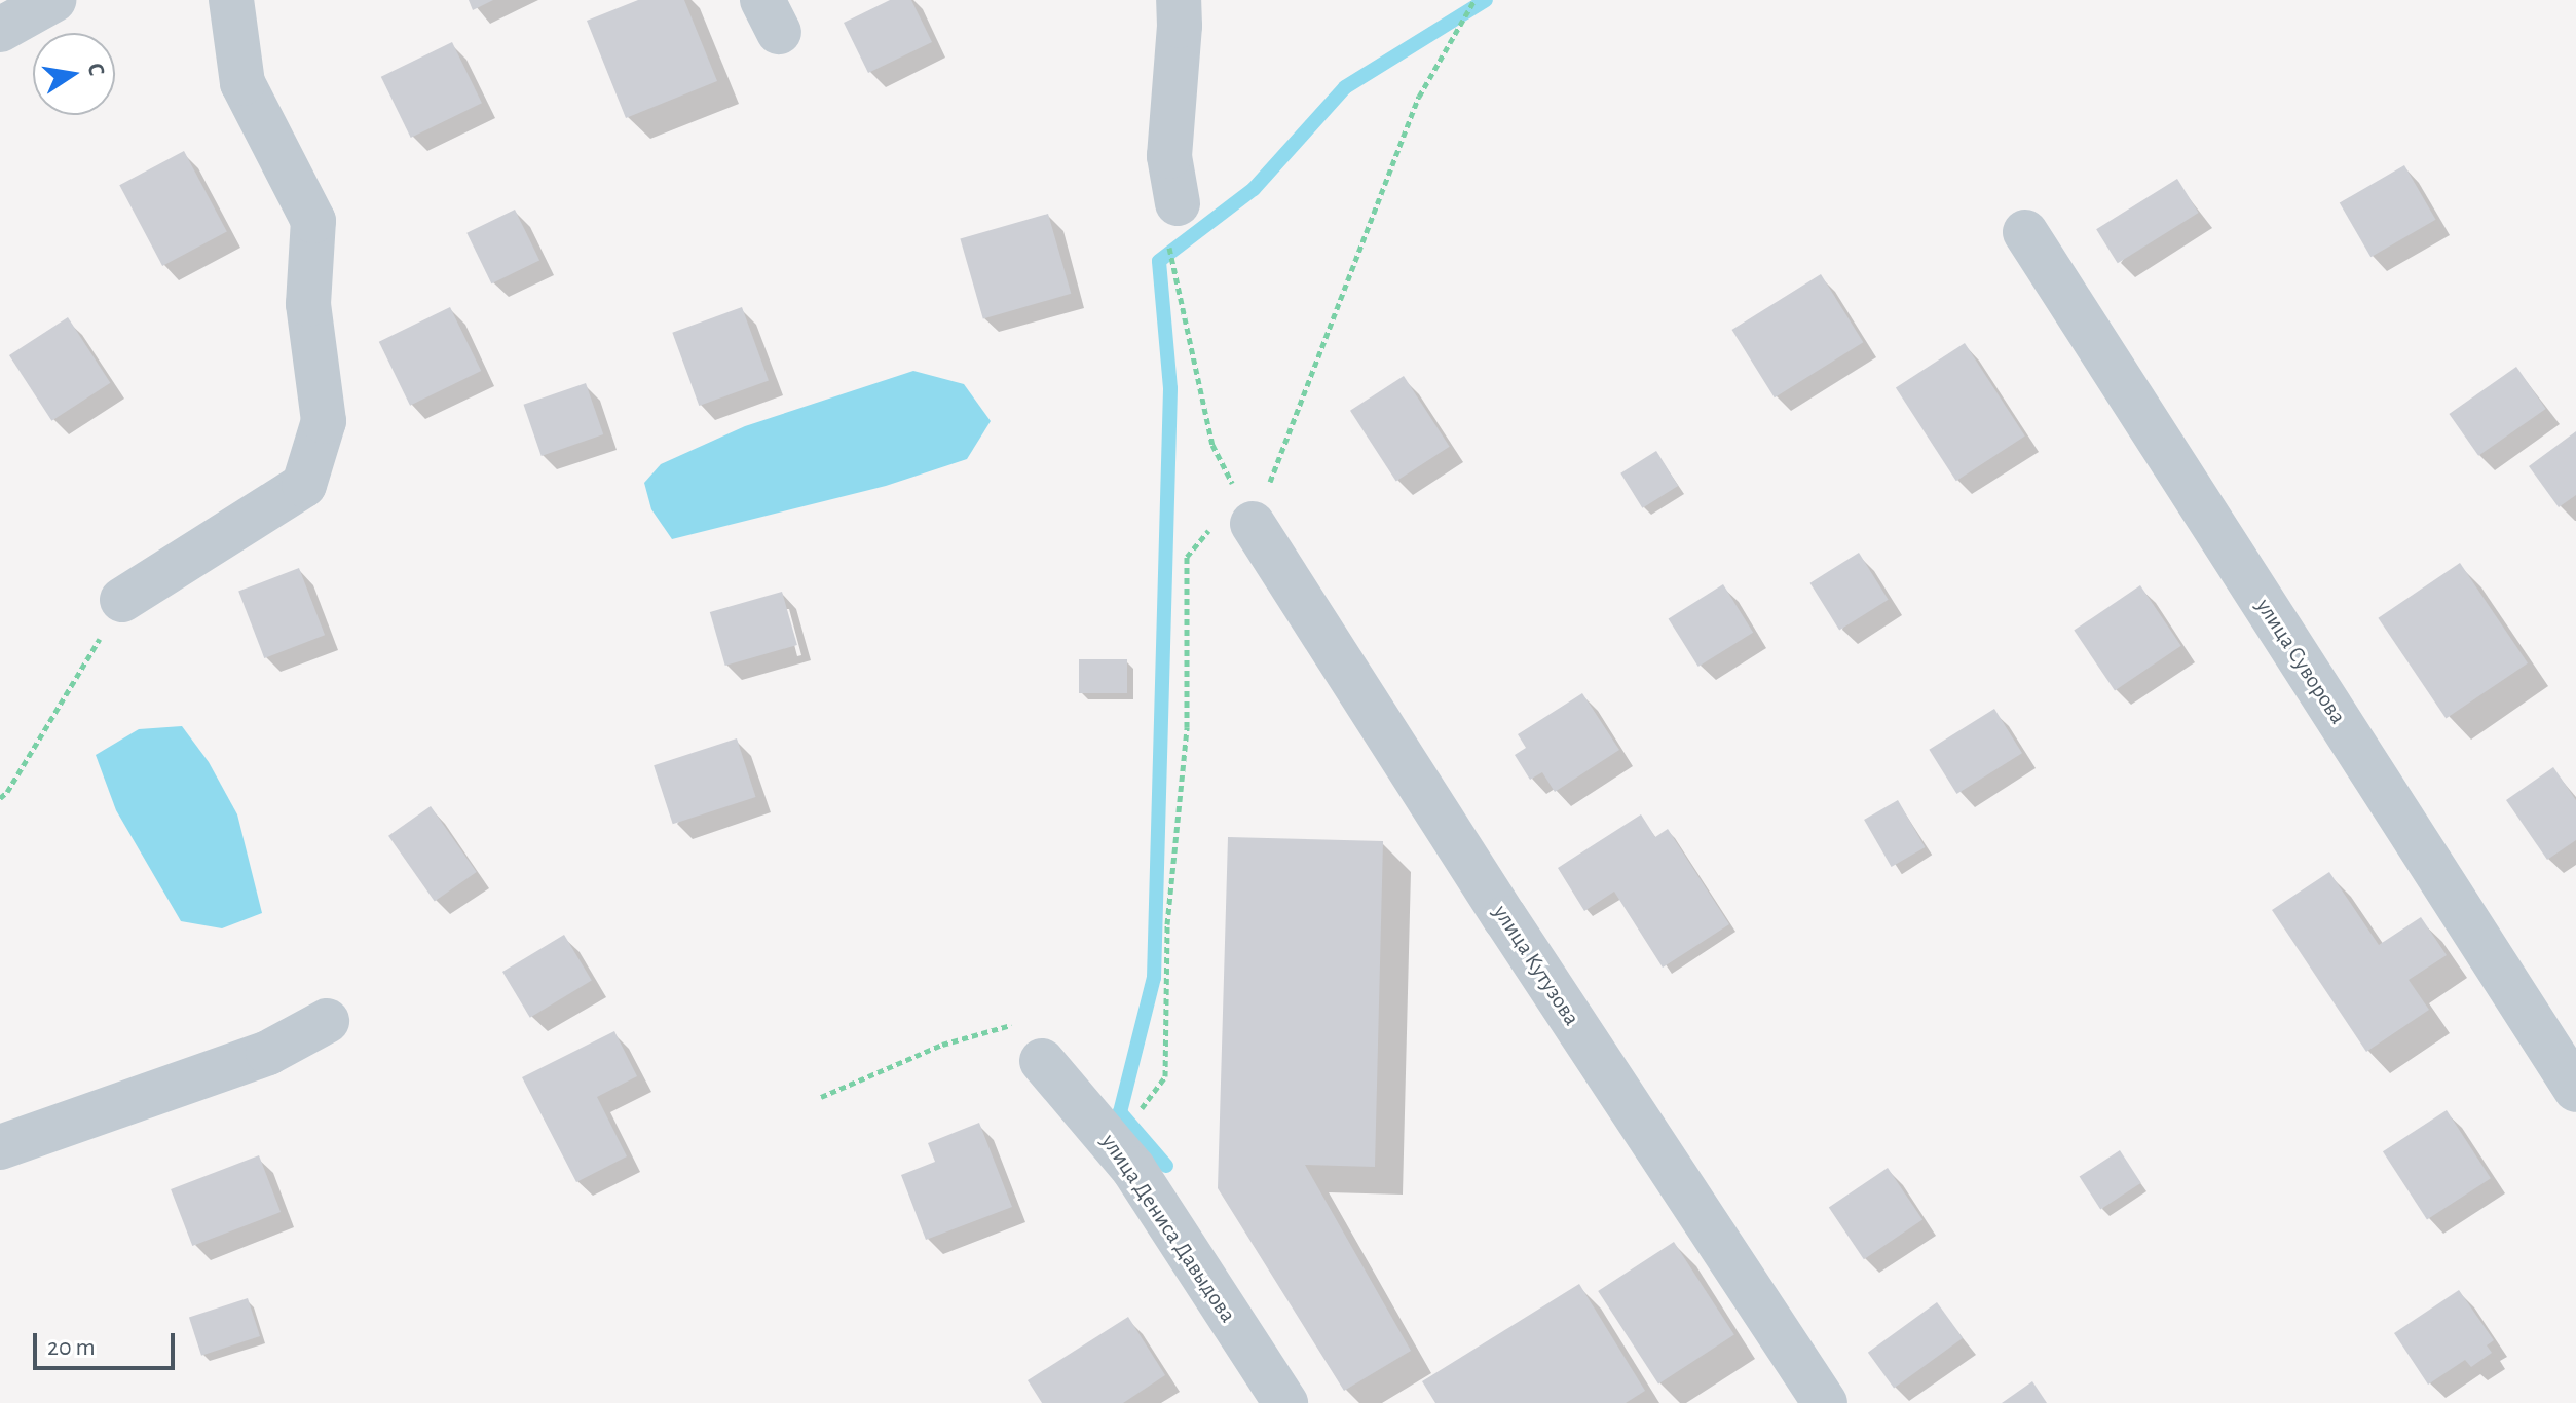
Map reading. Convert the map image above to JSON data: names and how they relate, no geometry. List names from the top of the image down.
{
  "streets": {
    "street": ["улица Суворова", "улица Кутузова", "улица Дениса Давыдова"]
  },
  "scale_bar": "20 m",
  "north": "right"
}
